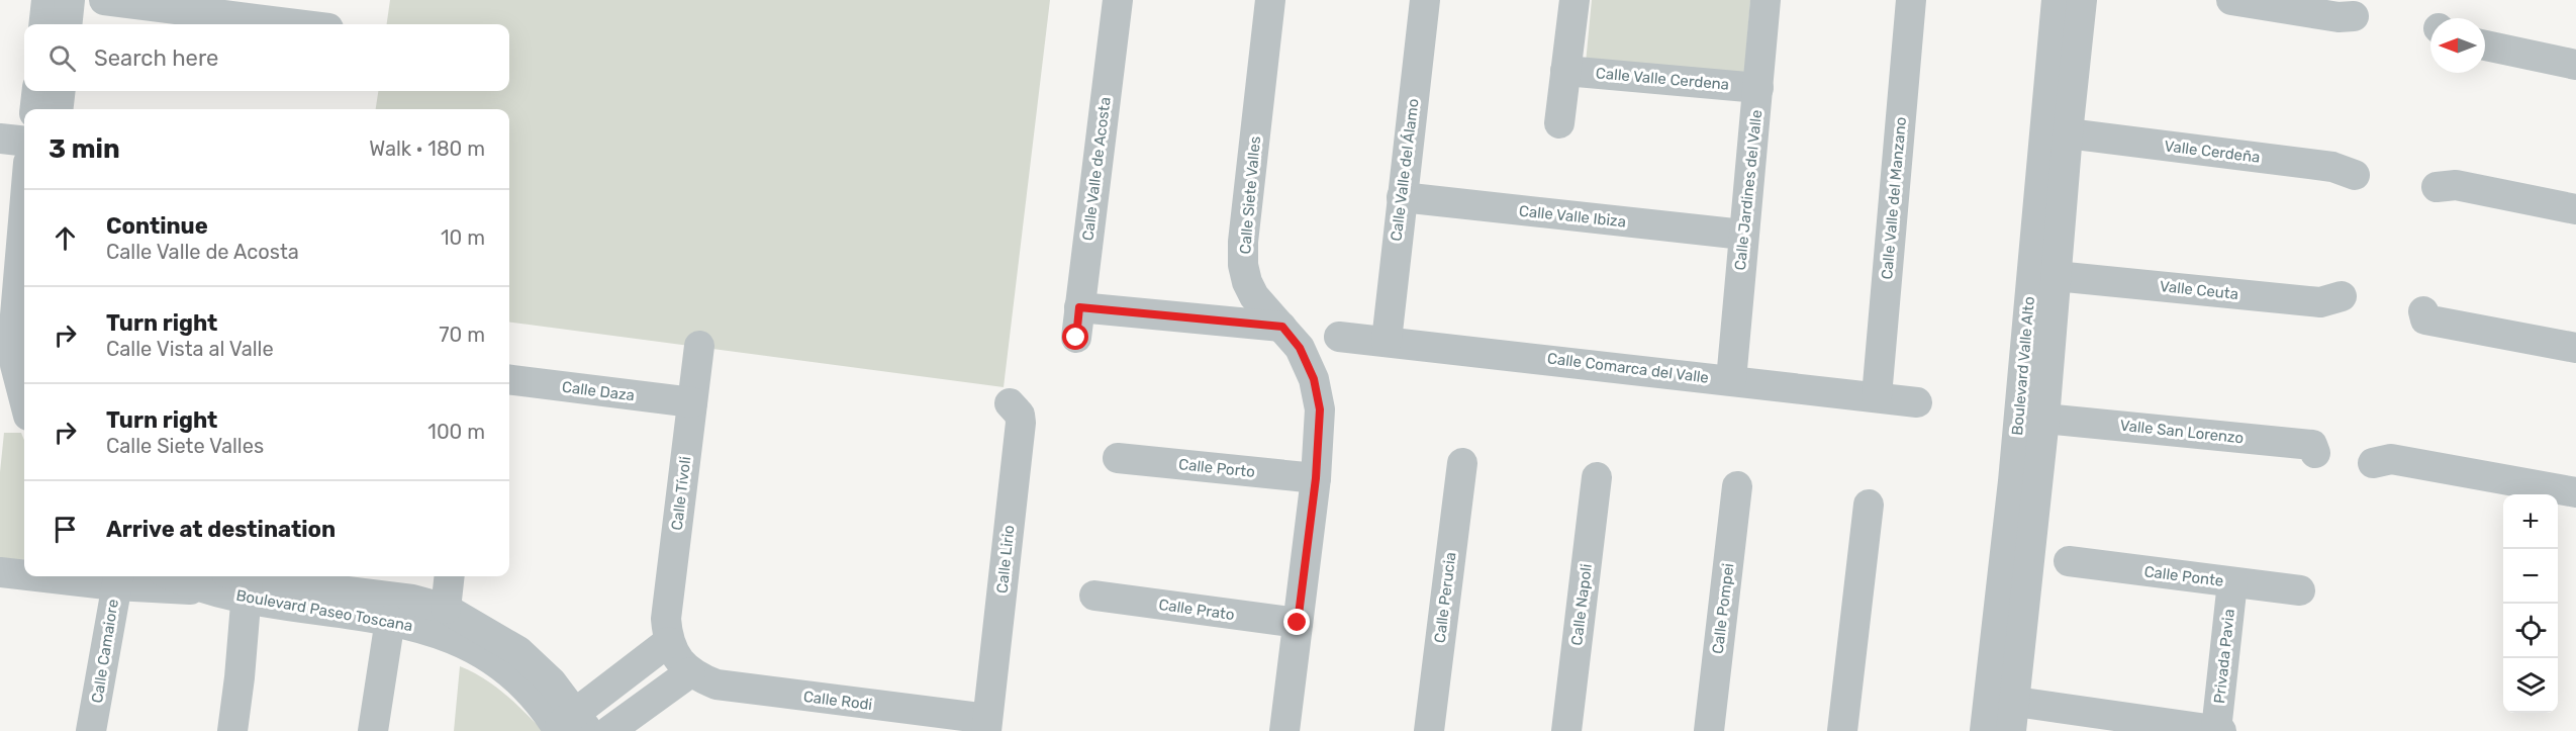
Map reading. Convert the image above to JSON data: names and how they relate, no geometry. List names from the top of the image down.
{
  "streets": {
    "street": [
      "Calle Valle Cerdena",
      "Valle Cerdeña",
      "Calle Valle de Acosta",
      "Calle Valle del Álamo",
      "Calle Jardines del Valle",
      "Calle Siete Valles",
      "Calle Valle del Manzano",
      "Calle Valle Ibiza",
      "Valle Ceuta",
      "Boulevard Valle Alto",
      "Calle Comarca del Valle",
      "Calle Daza",
      "Valle San Lorenzo",
      "Calle Porto",
      "Calle Tívoli",
      "Calle Lirio",
      "Calle Ponte",
      "Calle Perucia",
      "Calle Napoli",
      "Calle Pompei",
      "Calle Prato",
      "Boulevard Paseo Toscana",
      "Calle Camaiore",
      "Privada Pavia",
      "Calle Rodi"
    ]
  },
  "crossings": [
    ["Calle Valle Cerdena", "Calle Jardines del Valle"],
    ["Valle Cerdeña", "Boulevard Valle Alto"],
    ["Calle Valle del Álamo", "Calle Valle Ibiza"],
    ["Calle Valle del Álamo", "Calle Comarca del Valle"],
    ["Calle Jardines del Valle", "Calle Valle Ibiza"],
    ["Calle Jardines del Valle", "Calle Comarca del Valle"],
    ["Calle Siete Valles", "Calle Porto"],
    ["Calle Siete Valles", "Calle Prato"],
    ["Calle Valle del Manzano", "Calle Comarca del Valle"],
    ["Valle Ceuta", "Boulevard Valle Alto"],
    ["Boulevard Valle Alto", "Valle San Lorenzo"],
    ["Calle Daza", "Calle Tívoli"],
    ["Calle Lirio", "Calle Rodi"],
    ["Calle Ponte", "Privada Pavia"]
  ],
  "north": "left",
  "page": {
    "search": "Search here",
    "heading": ["3 min", "Walk · 180 m"],
    "list": [
      ["Continue", "Calle Valle de Acosta", "10 m"],
      ["Turn right", "Calle Vista al Valle", "70 m"],
      ["Turn right", "Calle Siete Valles", "100 m"],
      "Arrive at destination"
    ],
    "map_buttons": ["+", "−"]
  }
}
